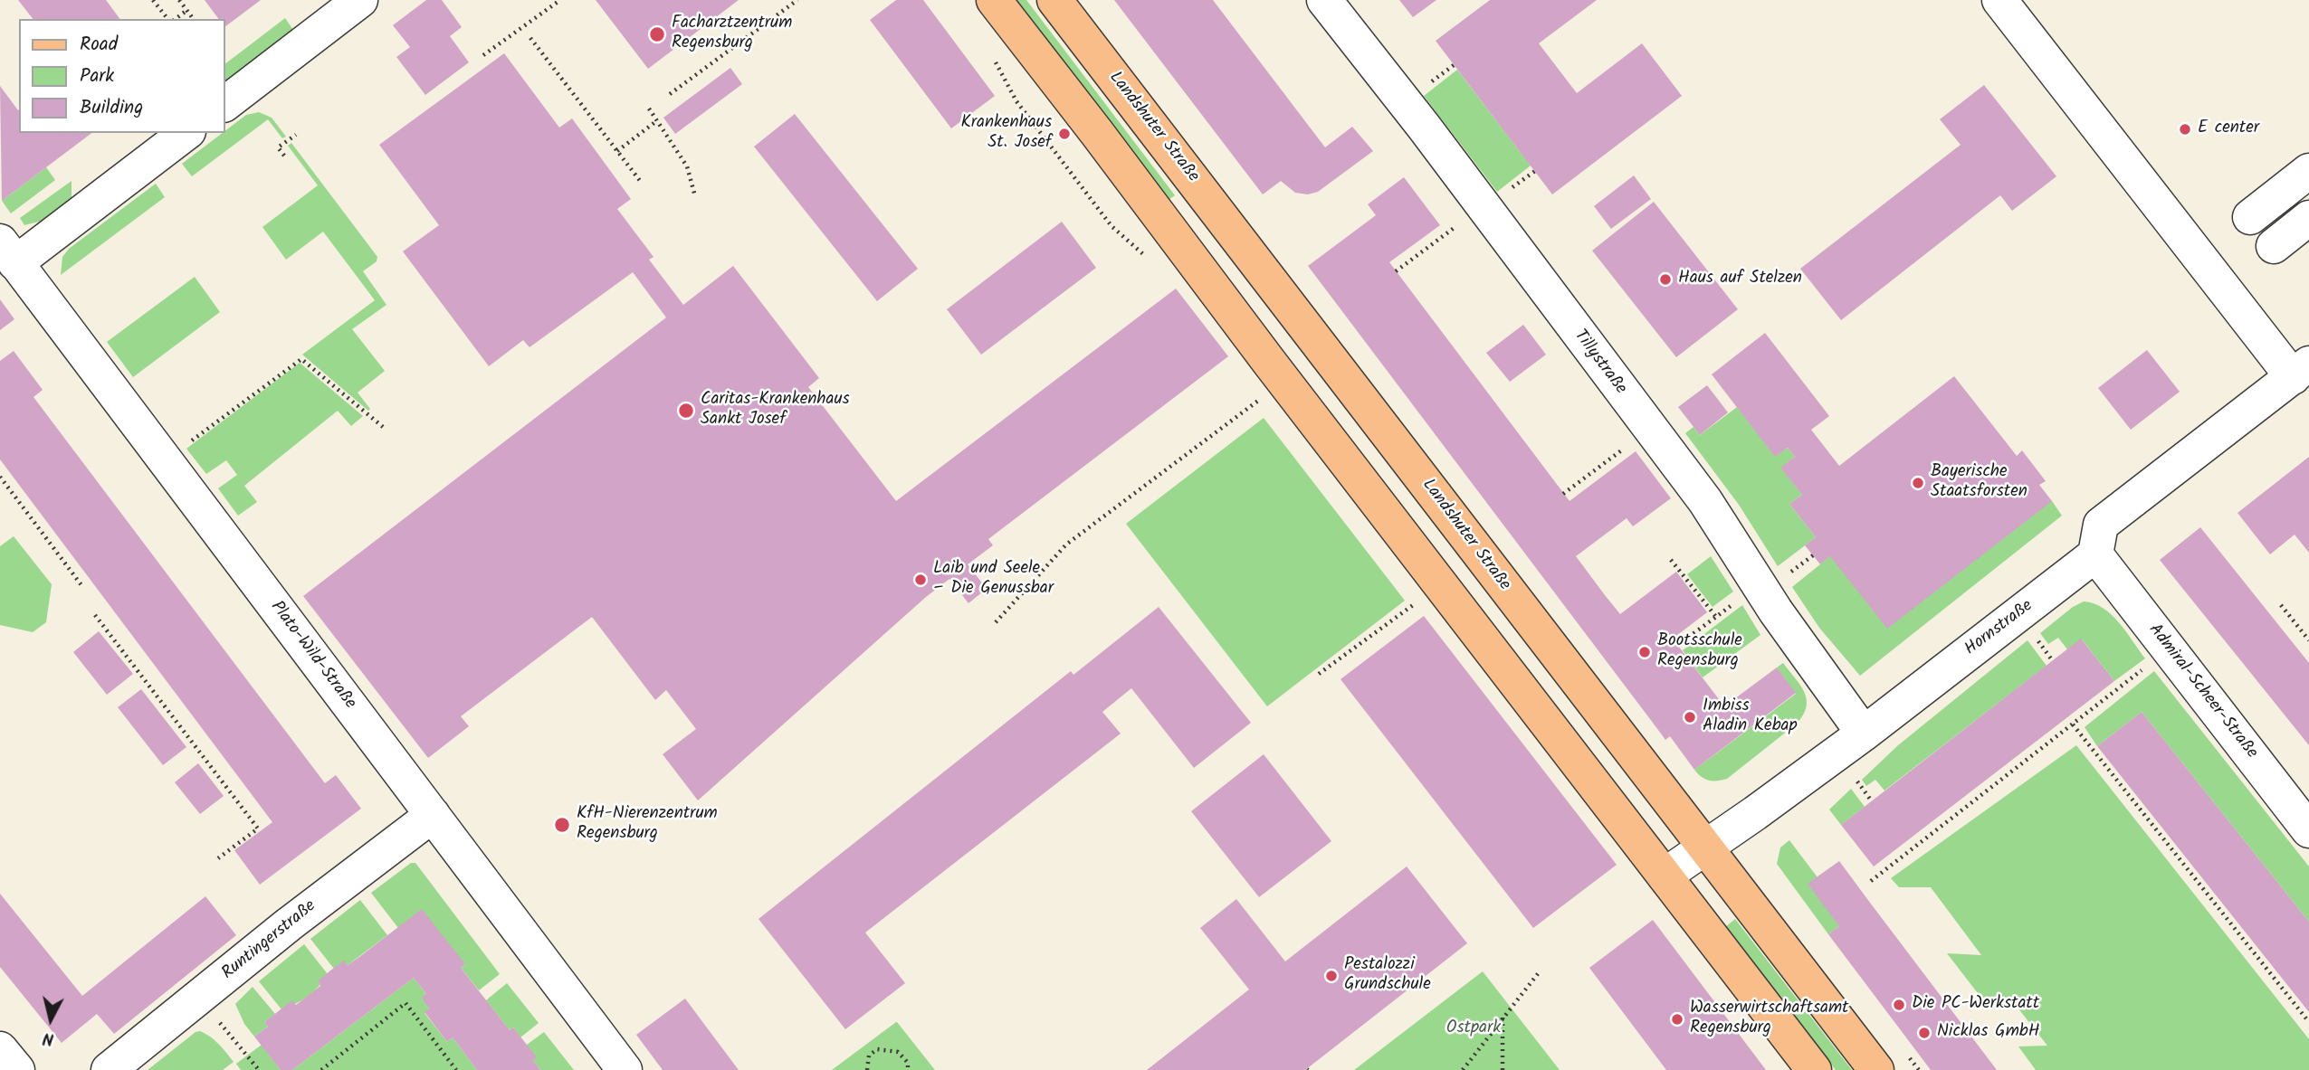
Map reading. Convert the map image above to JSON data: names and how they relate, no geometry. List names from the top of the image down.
{
  "streets": {
    "main road": ["Landshuter Straße"],
    "street": [
      "Tillystraße",
      "Hornstraße",
      "Plato-Wild-Straße",
      "Admiral-Scheer-Straße",
      "Runtingerstraße"
    ]
  },
  "crossings": [
    ["Landshuter Straße", "Hornstraße"],
    ["Tillystraße", "Hornstraße"],
    ["Hornstraße", "Admiral-Scheer-Straße"],
    ["Plato-Wild-Straße", "Runtingerstraße"]
  ],
  "parks": ["Ostpark"],
  "places": [
    "Facharztzentrum Regensburg",
    "E center",
    "Krankenhaus St. Josef",
    "Haus auf Stelzen",
    "Caritas-Krankenhaus Sankt Josef",
    "Bayerische Staatsforsten",
    "Laib und Seele – Die Genussbar",
    "Bootsschule Regensburg",
    "Imbiss Aladin Kebap",
    "KfH-Nierenzentrum Regensburg",
    "Pestalozzi Grundschule",
    "Die PC-Werkstatt",
    "Wasserwirtschaftsamt Regensburg",
    "Nicklas GmbH"
  ],
  "legend": ["Road", "Park", "Building"],
  "north": "bottom"
}
